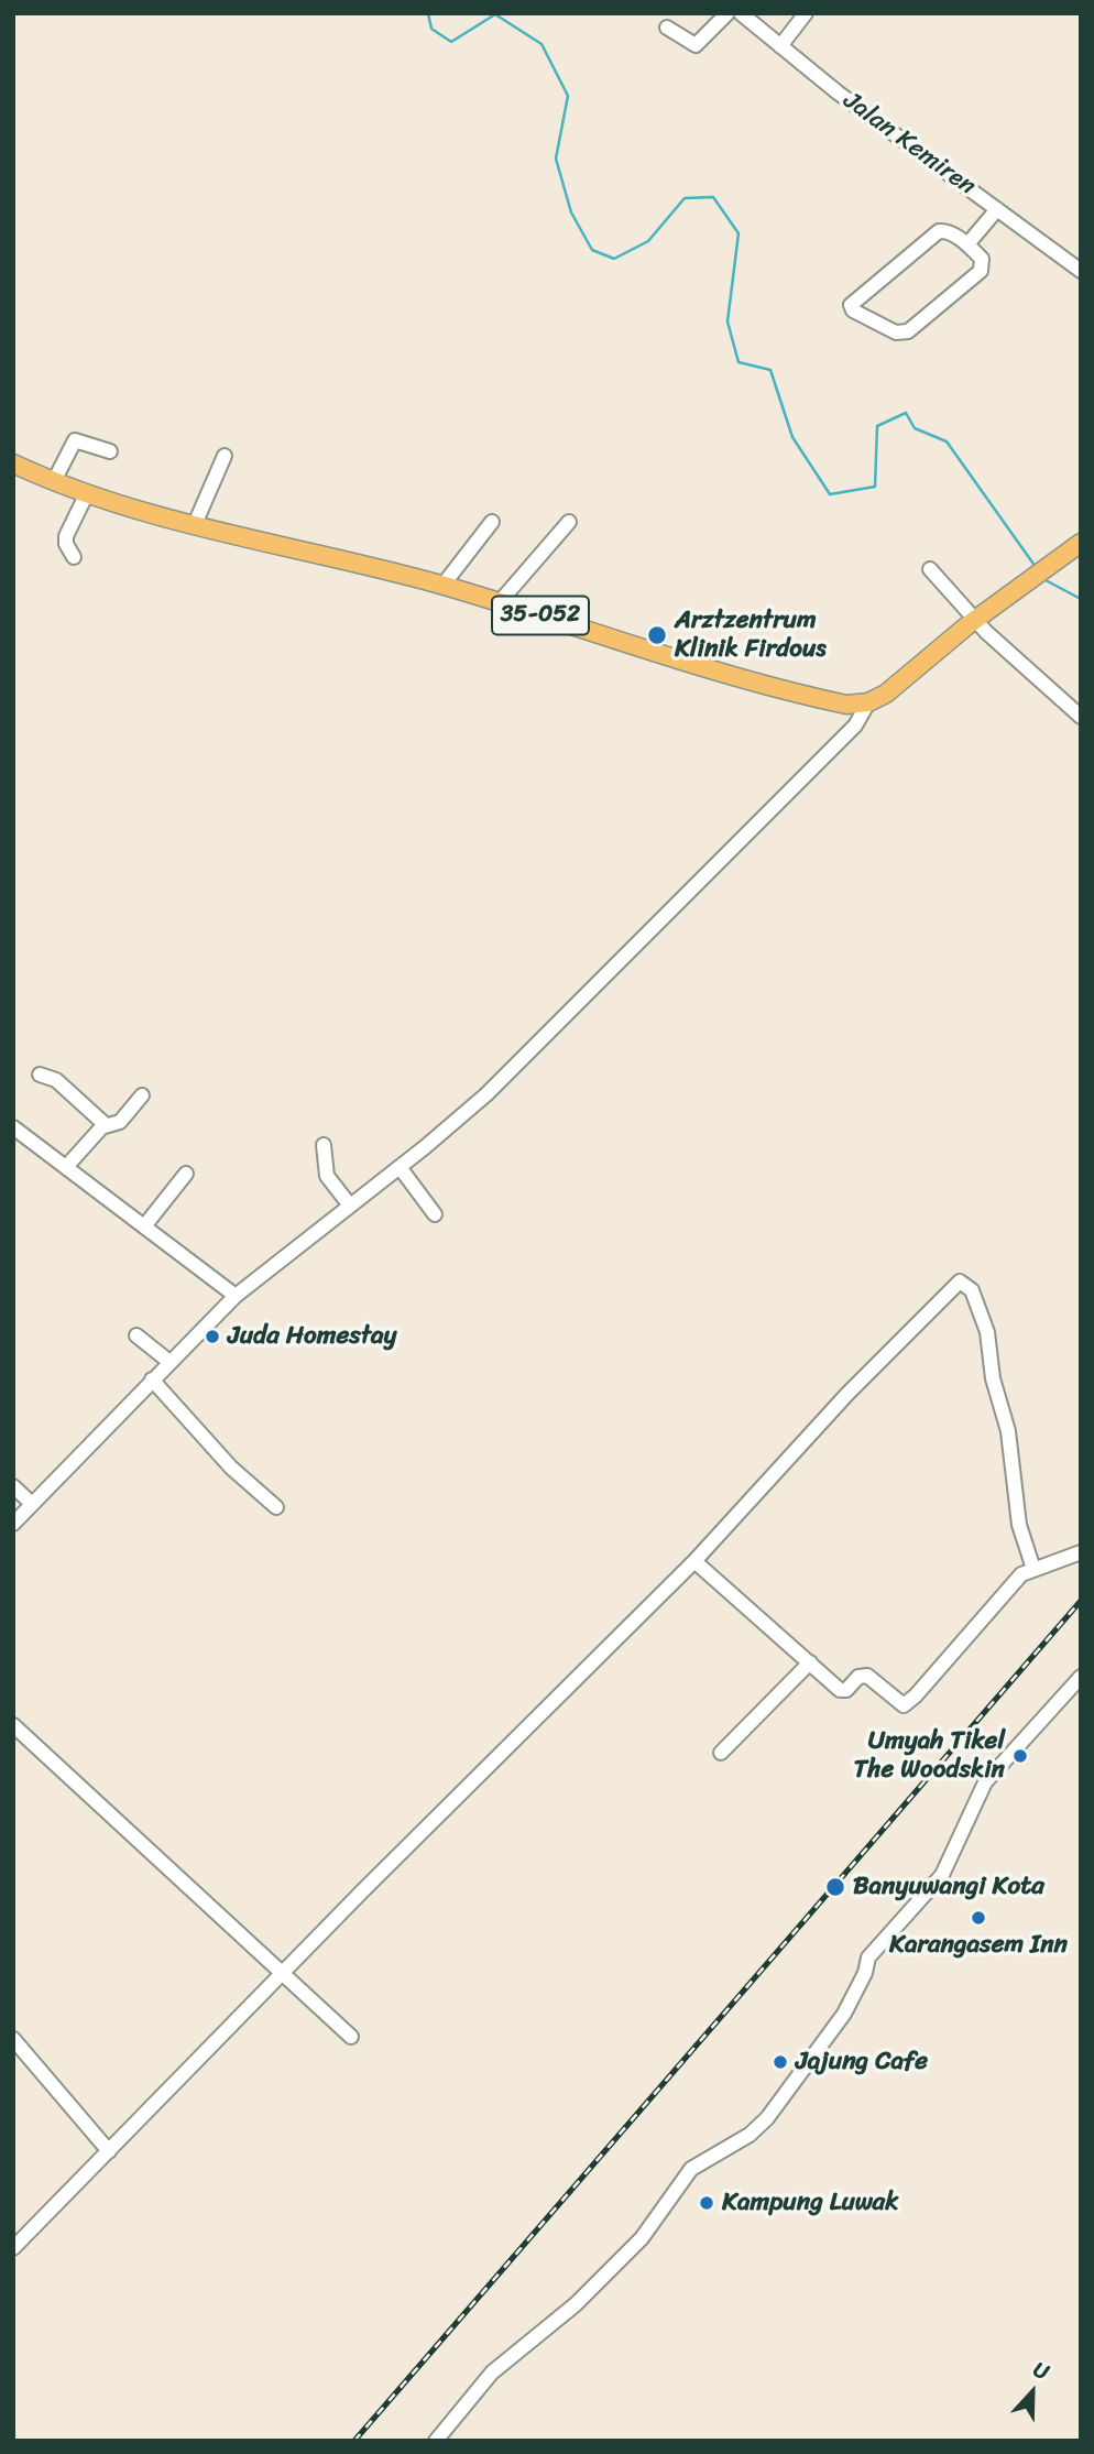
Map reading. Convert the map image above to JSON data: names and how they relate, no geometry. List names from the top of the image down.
{
  "streets": {
    "main road": ["35-052"],
    "street": ["Jalan Kemiren"]
  },
  "places": [
    "Arztzentrum Klinik Firdous",
    "Juda Homestay",
    "Umyah Tikel The Woodskin",
    "Banyuwangi Kota",
    "Karangasem Inn",
    "Jajung Cafe",
    "Kampung Luwak"
  ],
  "north": "top"
}
